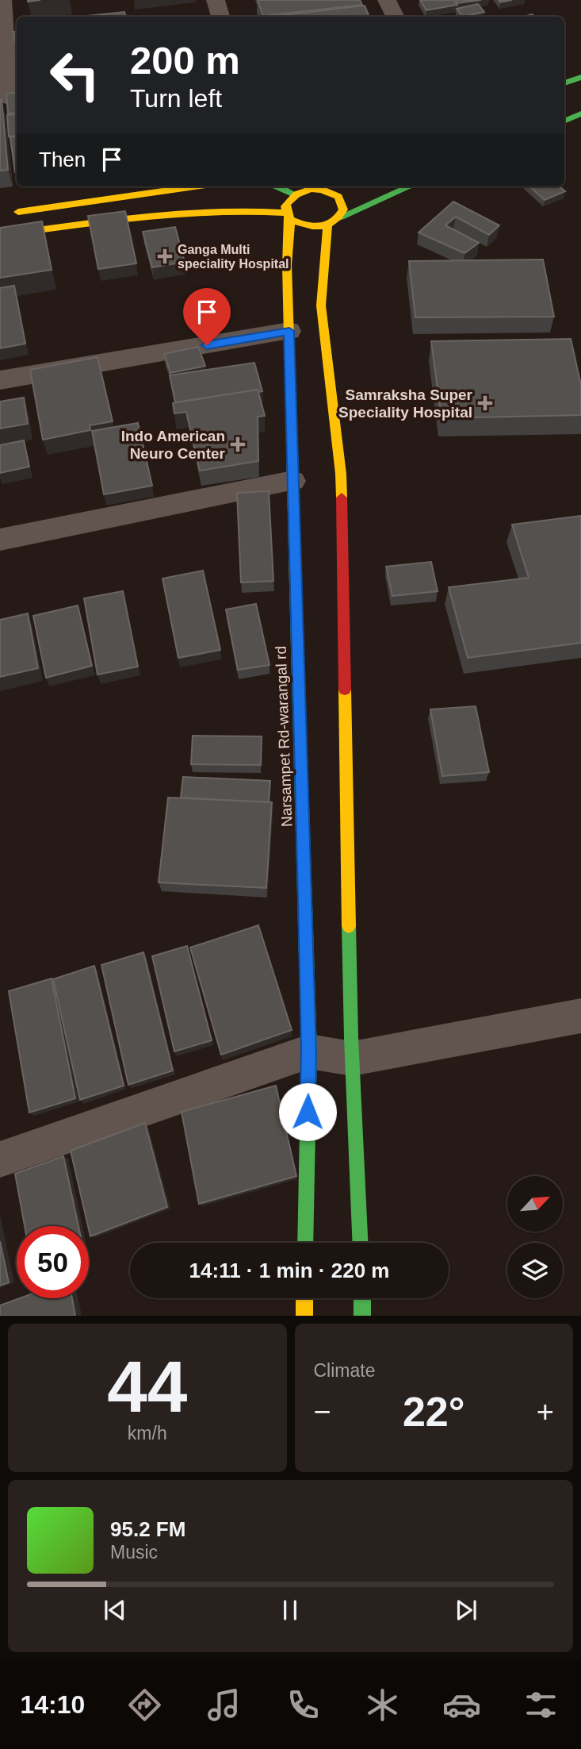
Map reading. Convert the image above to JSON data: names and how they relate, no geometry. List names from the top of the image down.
{
  "streets": {
    "main road": ["Narsampet Rd-warangal rd"]
  },
  "places": {
    "health": ["Ganga Multi speciality Hospital", "Samraksha Super Speciality Hospital", "Indo American Neuro Center"]
  },
  "north": "top right",
  "page": {
    "turn": ["200 m", "Turn left"],
    "then": "Then",
    "limit": "50",
    "trip": "14:11 · 1 min · 220 m",
    "tile": [
      ["44", "km/h"],
      "Climate"
    ],
    "heat": ["−", "22°", "+"],
    "song": ["95.2 FM", "Music"],
    "tabs": "14:10"
  }
}
